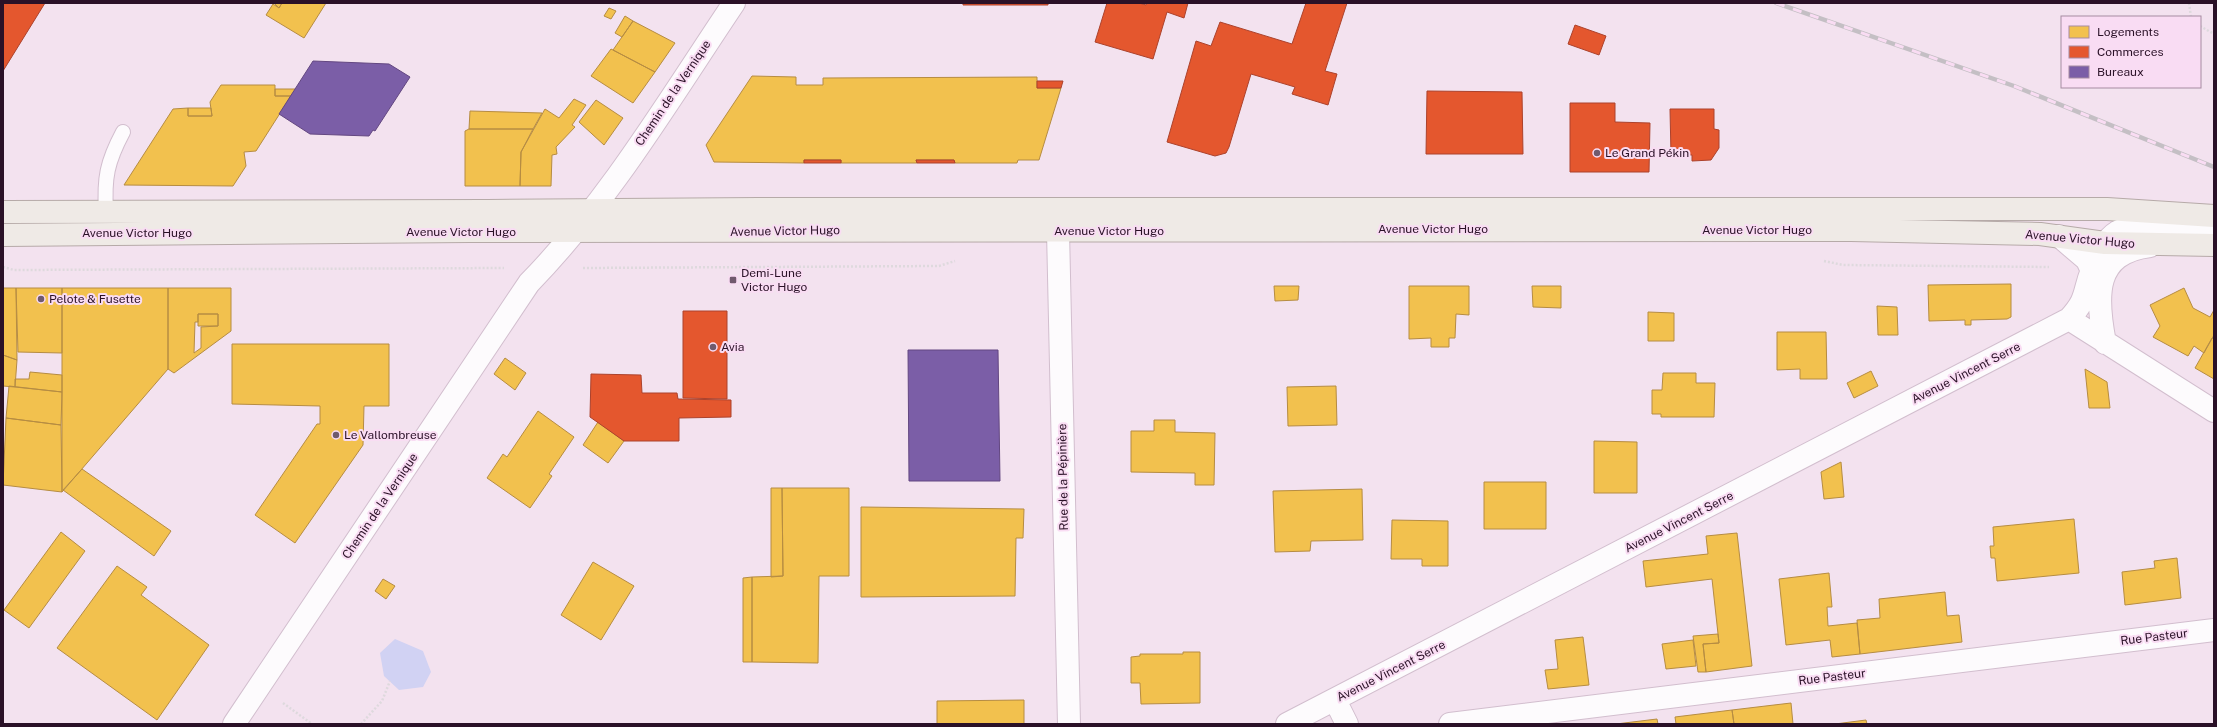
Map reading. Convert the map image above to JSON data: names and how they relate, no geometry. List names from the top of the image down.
{
  "streets": {
    "main road": ["Avenue Victor Hugo"],
    "street": [
      "Chemin de la Vernique",
      "Avenue Vincent Serre",
      "Rue de la Pépinière",
      "Rue Pasteur"
    ]
  },
  "crossings": [
    ["Chemin de la Vernique", "Avenue Victor Hugo"],
    ["Avenue Victor Hugo", "Rue de la Pépinière"]
  ],
  "places": {
    "other": [
      "Le Grand Pékin",
      "Pelote & Fusette",
      "Avia",
      "Le Vallombreuse"
    ],
    "transit": ["Demi-Lune Victor Hugo"]
  },
  "legend": ["Logements", "Commerces", "Bureaux"]
}
